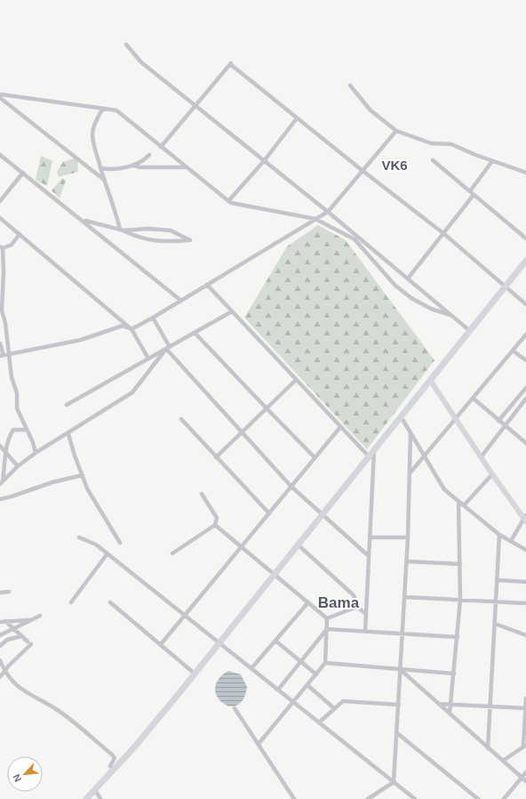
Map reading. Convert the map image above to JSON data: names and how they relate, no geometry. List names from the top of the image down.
{
  "districts": ["VK6", "Bama"],
  "north": "bottom left"
}
